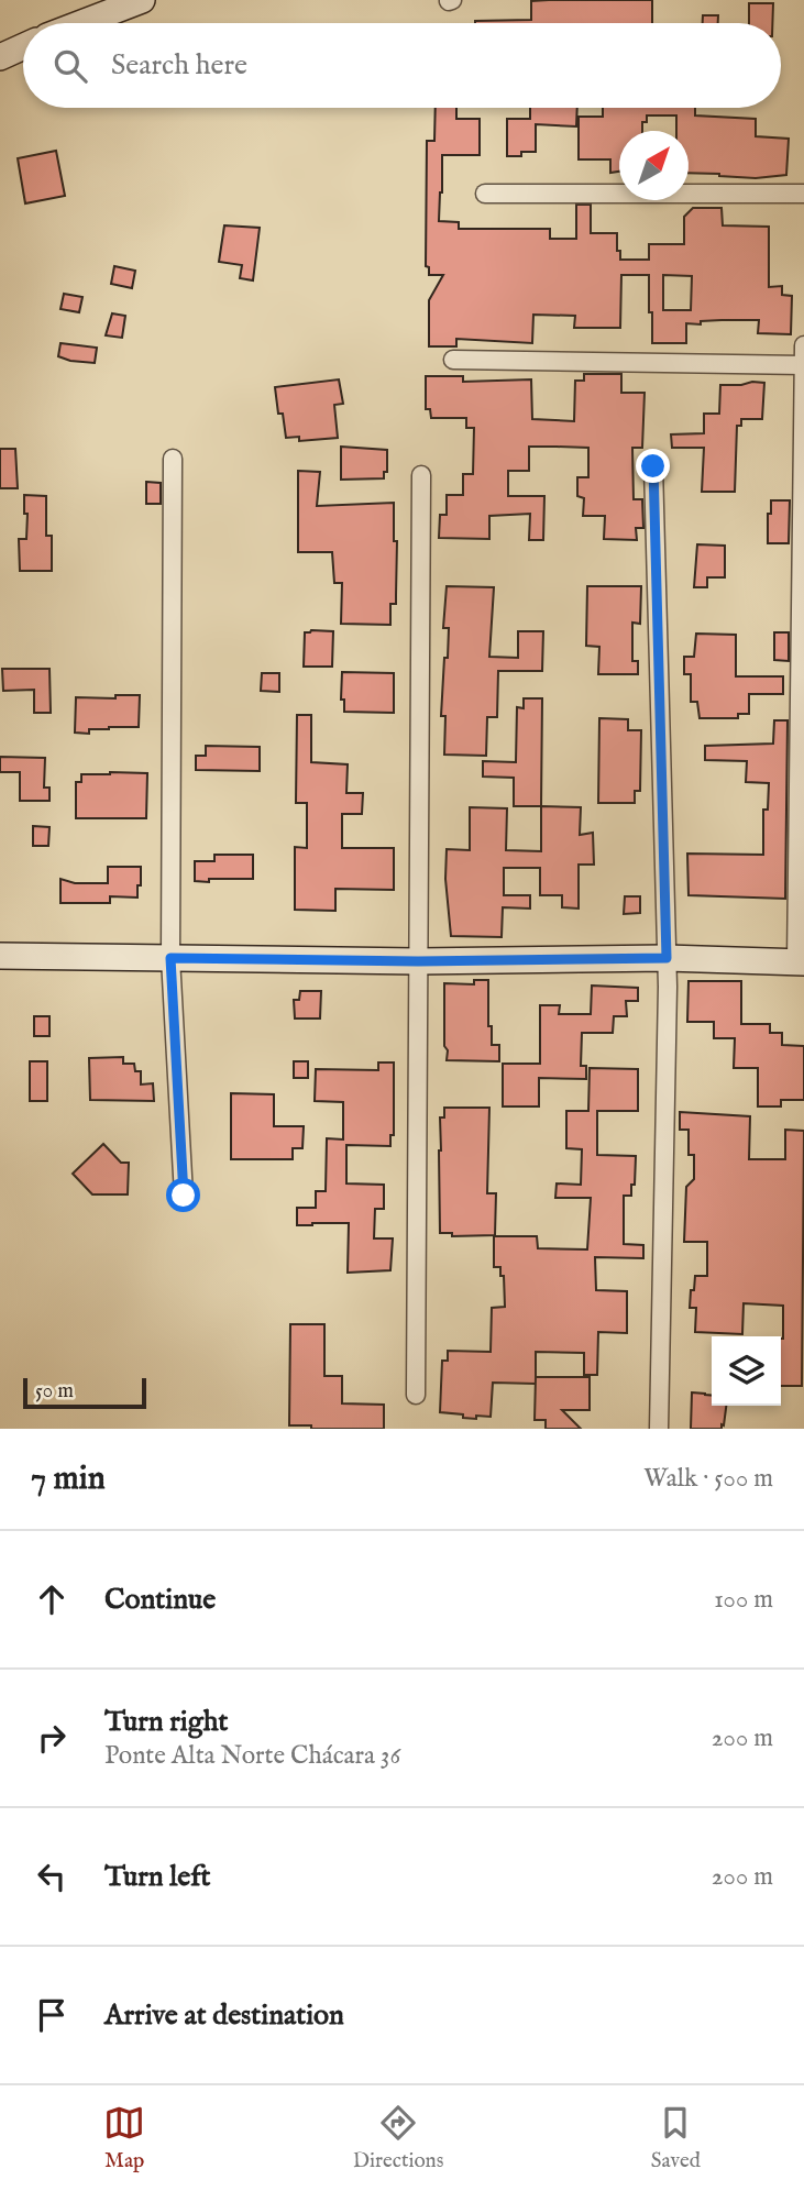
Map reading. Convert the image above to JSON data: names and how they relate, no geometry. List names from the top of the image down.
{
  "scale_bar": "50 m",
  "north": "top right",
  "page": {
    "search": "Search here",
    "scale": "50 m",
    "heading": ["7 min", "Walk · 500 m"],
    "list": [
      ["Continue", "100 m"],
      ["Turn right", "Ponte Alta Norte Chácara 36", "200 m"],
      ["Turn left", "200 m"],
      "Arrive at destination"
    ],
    "nav": ["Map", "Directions", "Saved"]
  }
}
